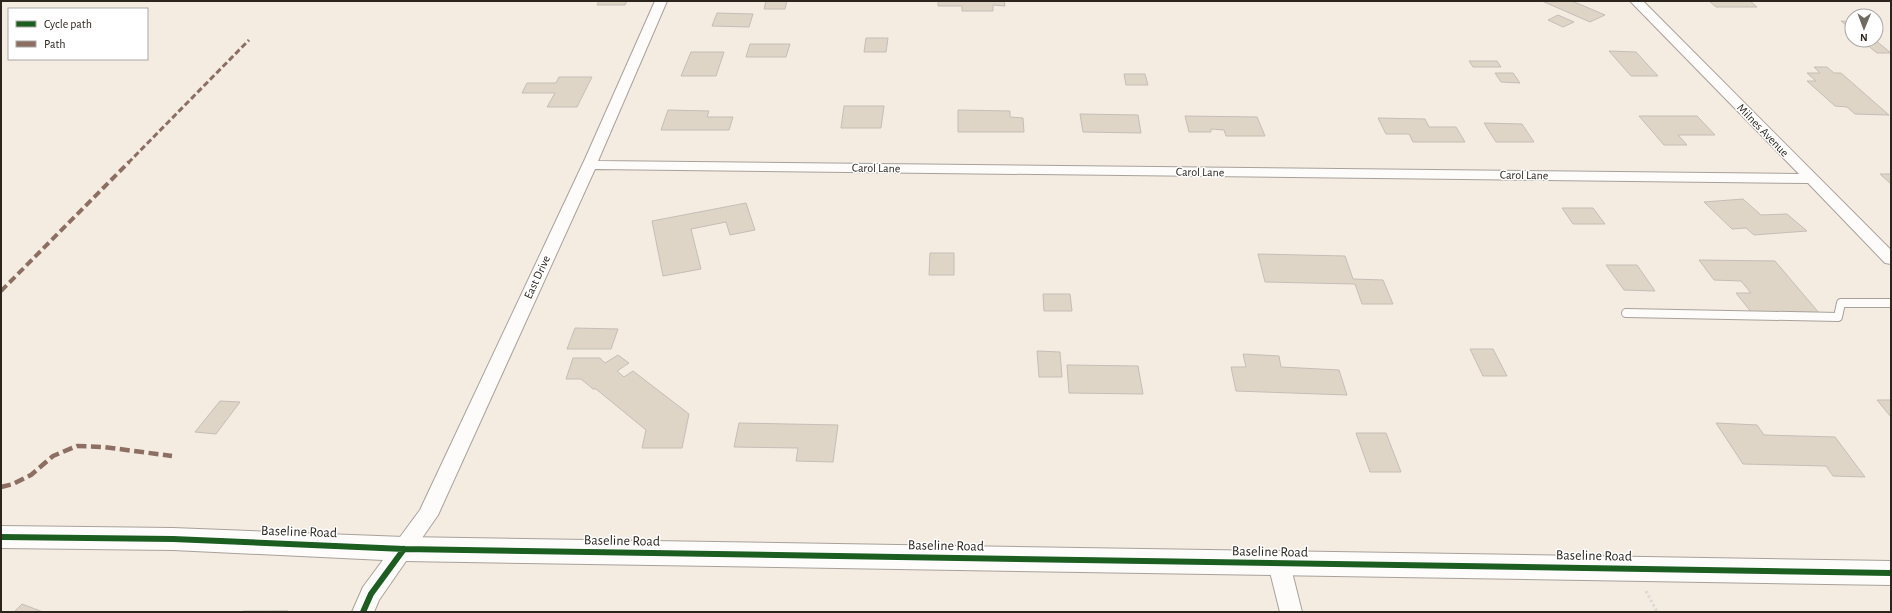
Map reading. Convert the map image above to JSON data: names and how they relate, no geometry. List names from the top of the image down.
{
  "streets": {
    "main road": ["Baseline Road"],
    "street": ["Milnes Avenue", "Carol Lane", "East Drive"]
  },
  "crossings": [
    ["Milnes Avenue", "Carol Lane"],
    ["Carol Lane", "East Drive"],
    ["East Drive", "Baseline Road"]
  ],
  "legend": ["Cycle path", "Path"],
  "north": "bottom"
}
